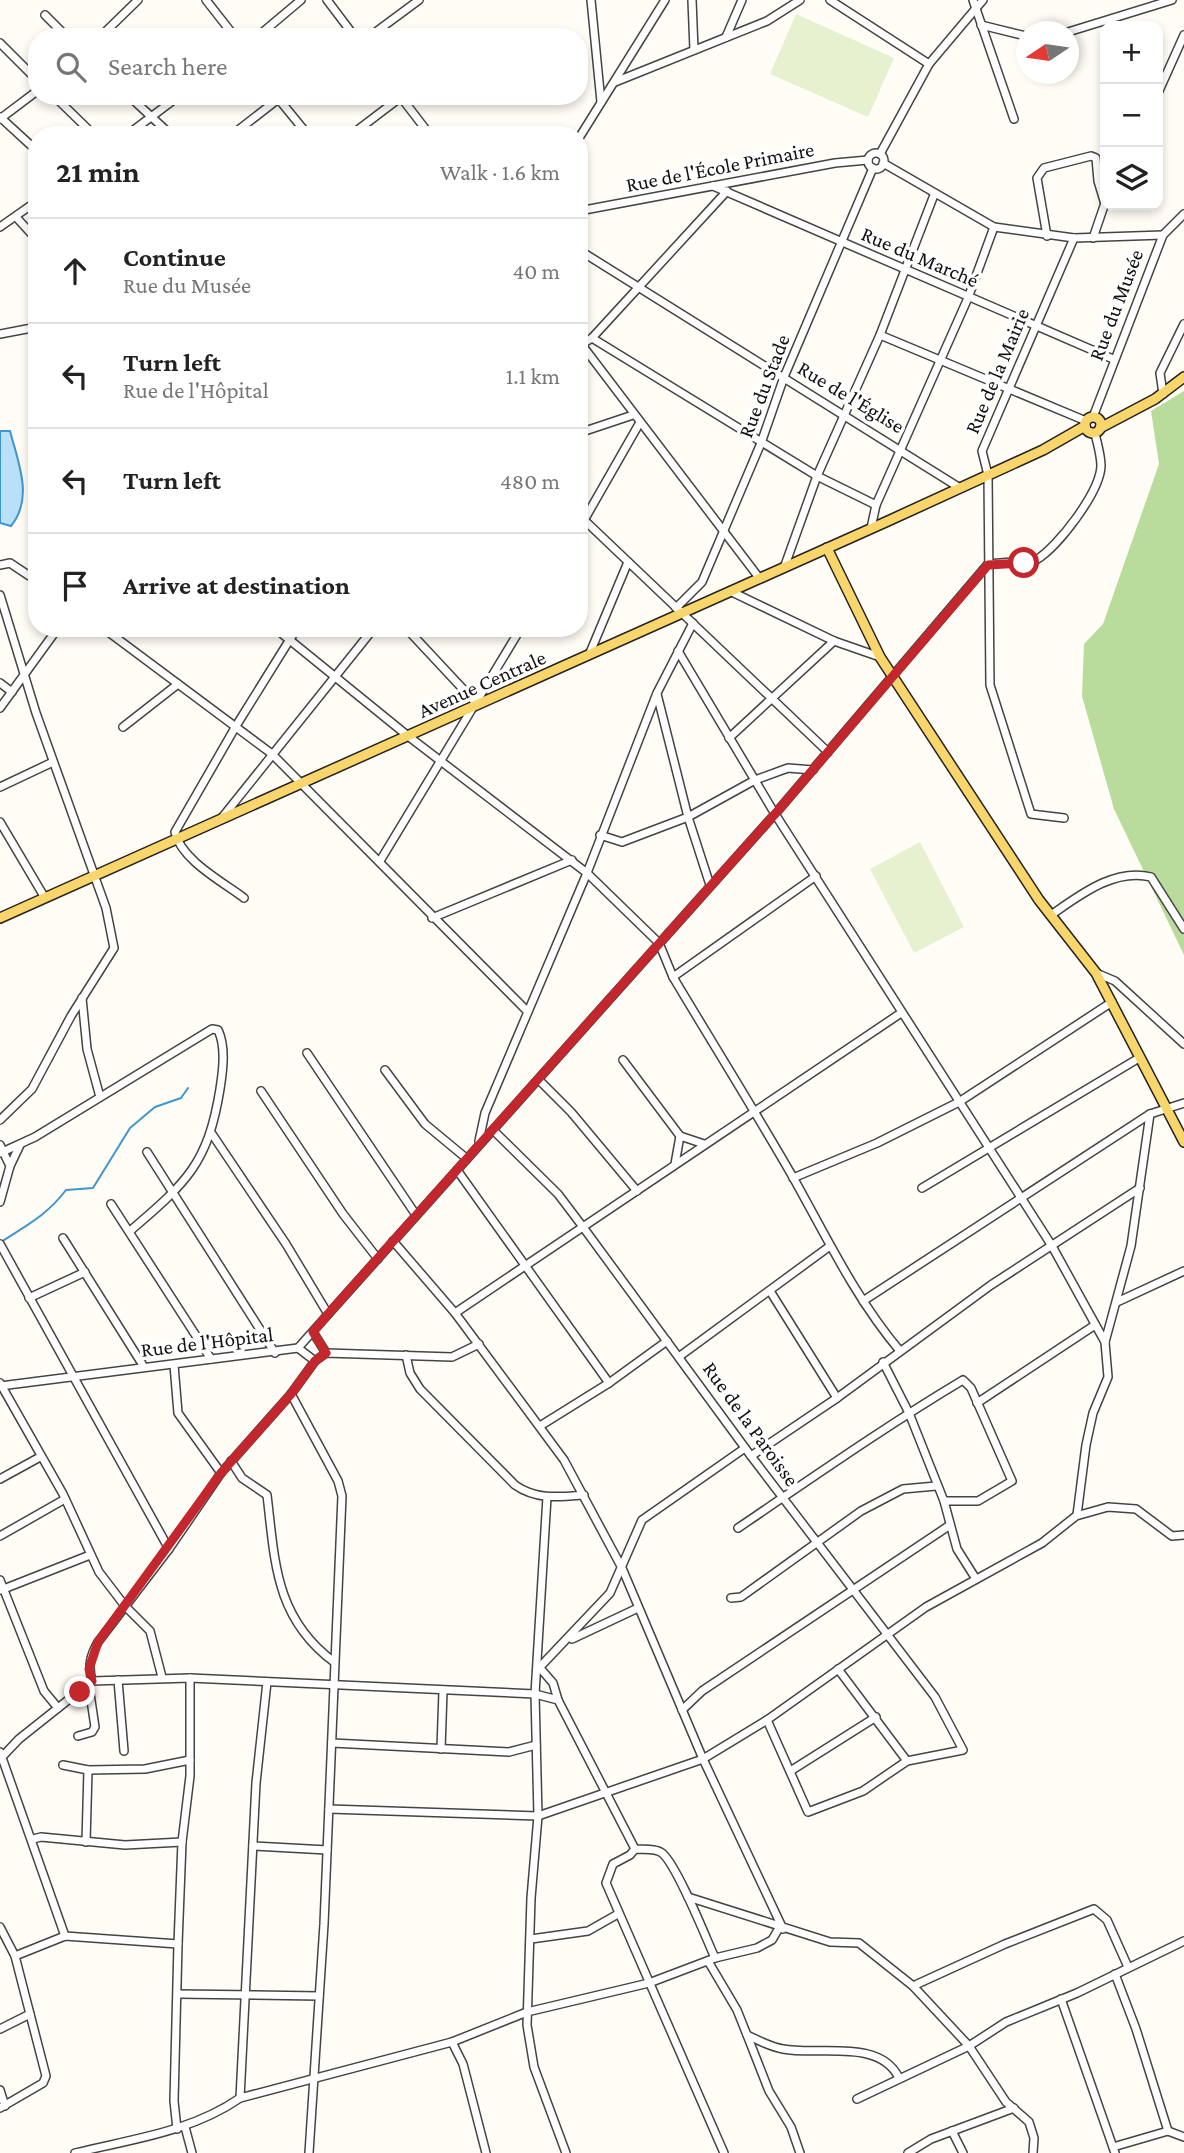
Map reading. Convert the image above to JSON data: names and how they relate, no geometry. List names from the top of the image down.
{
  "streets": {
    "main road": ["Avenue Centrale"],
    "street": [
      "Rue de l'École Primaire",
      "Rue du Marché",
      "Rue du Musée",
      "Rue de la Mairie",
      "Rue du Stade",
      "Rue de l'Église",
      "Rue de l'Hôpital",
      "Rue de la Paroisse"
    ]
  },
  "crossings": [
    ["Rue de l'École Primaire", "Rue du Marché"],
    ["Rue de l'École Primaire", "Rue du Stade"],
    ["Rue du Marché", "Rue du Musée"],
    ["Rue du Marché", "Rue de la Mairie"],
    ["Rue du Marché", "Rue du Stade"],
    ["Rue du Musée", "Rue de la Mairie"],
    ["Rue du Musée", "Avenue Centrale"],
    ["Rue du Musée", "Rue de l'Hôpital"],
    ["Rue de la Mairie", "Avenue Centrale"],
    ["Rue de la Mairie", "Rue de l'Hôpital"],
    ["Rue du Stade", "Rue de l'Église"],
    ["Rue du Stade", "Avenue Centrale"],
    ["Rue de l'Église", "Avenue Centrale"],
    ["Rue de l'Hôpital", "Rue de la Paroisse"]
  ],
  "north": "left",
  "page": {
    "map_buttons": ["+", "−"],
    "search": "Search here",
    "heading": ["21 min", "Walk · 1.6 km"],
    "list": [
      ["Continue", "Rue du Musée", "40 m"],
      ["Turn left", "Rue de l'Hôpital", "1.1 km"],
      ["Turn left", "480 m"],
      "Arrive at destination"
    ]
  }
}
